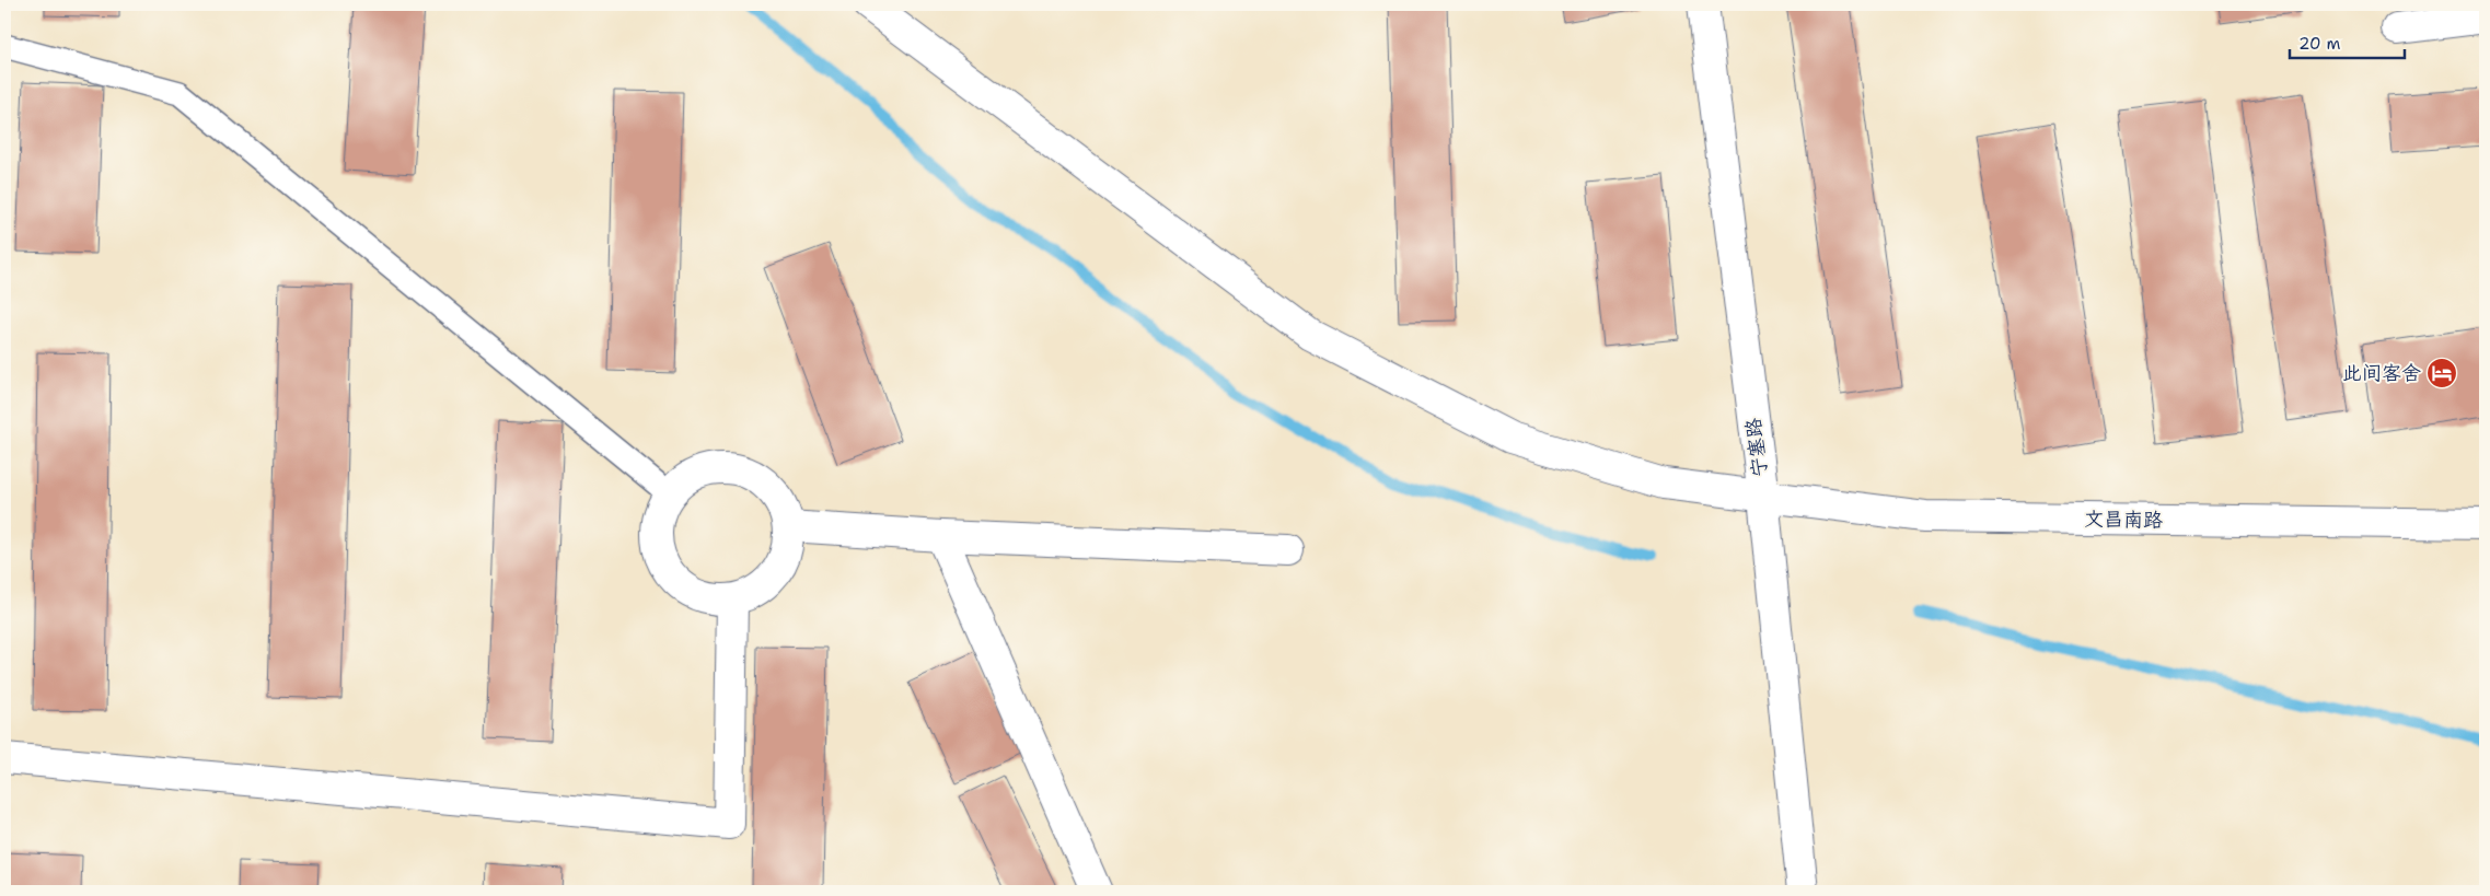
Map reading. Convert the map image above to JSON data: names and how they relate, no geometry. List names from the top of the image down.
{
  "streets": {
    "street": ["宁塞路", "文昌南路"]
  },
  "crossings": [
    ["宁塞路", "文昌南路"]
  ],
  "places": {
    "hotel": ["此间客舍"]
  },
  "scale_bar": "20 m"
}
